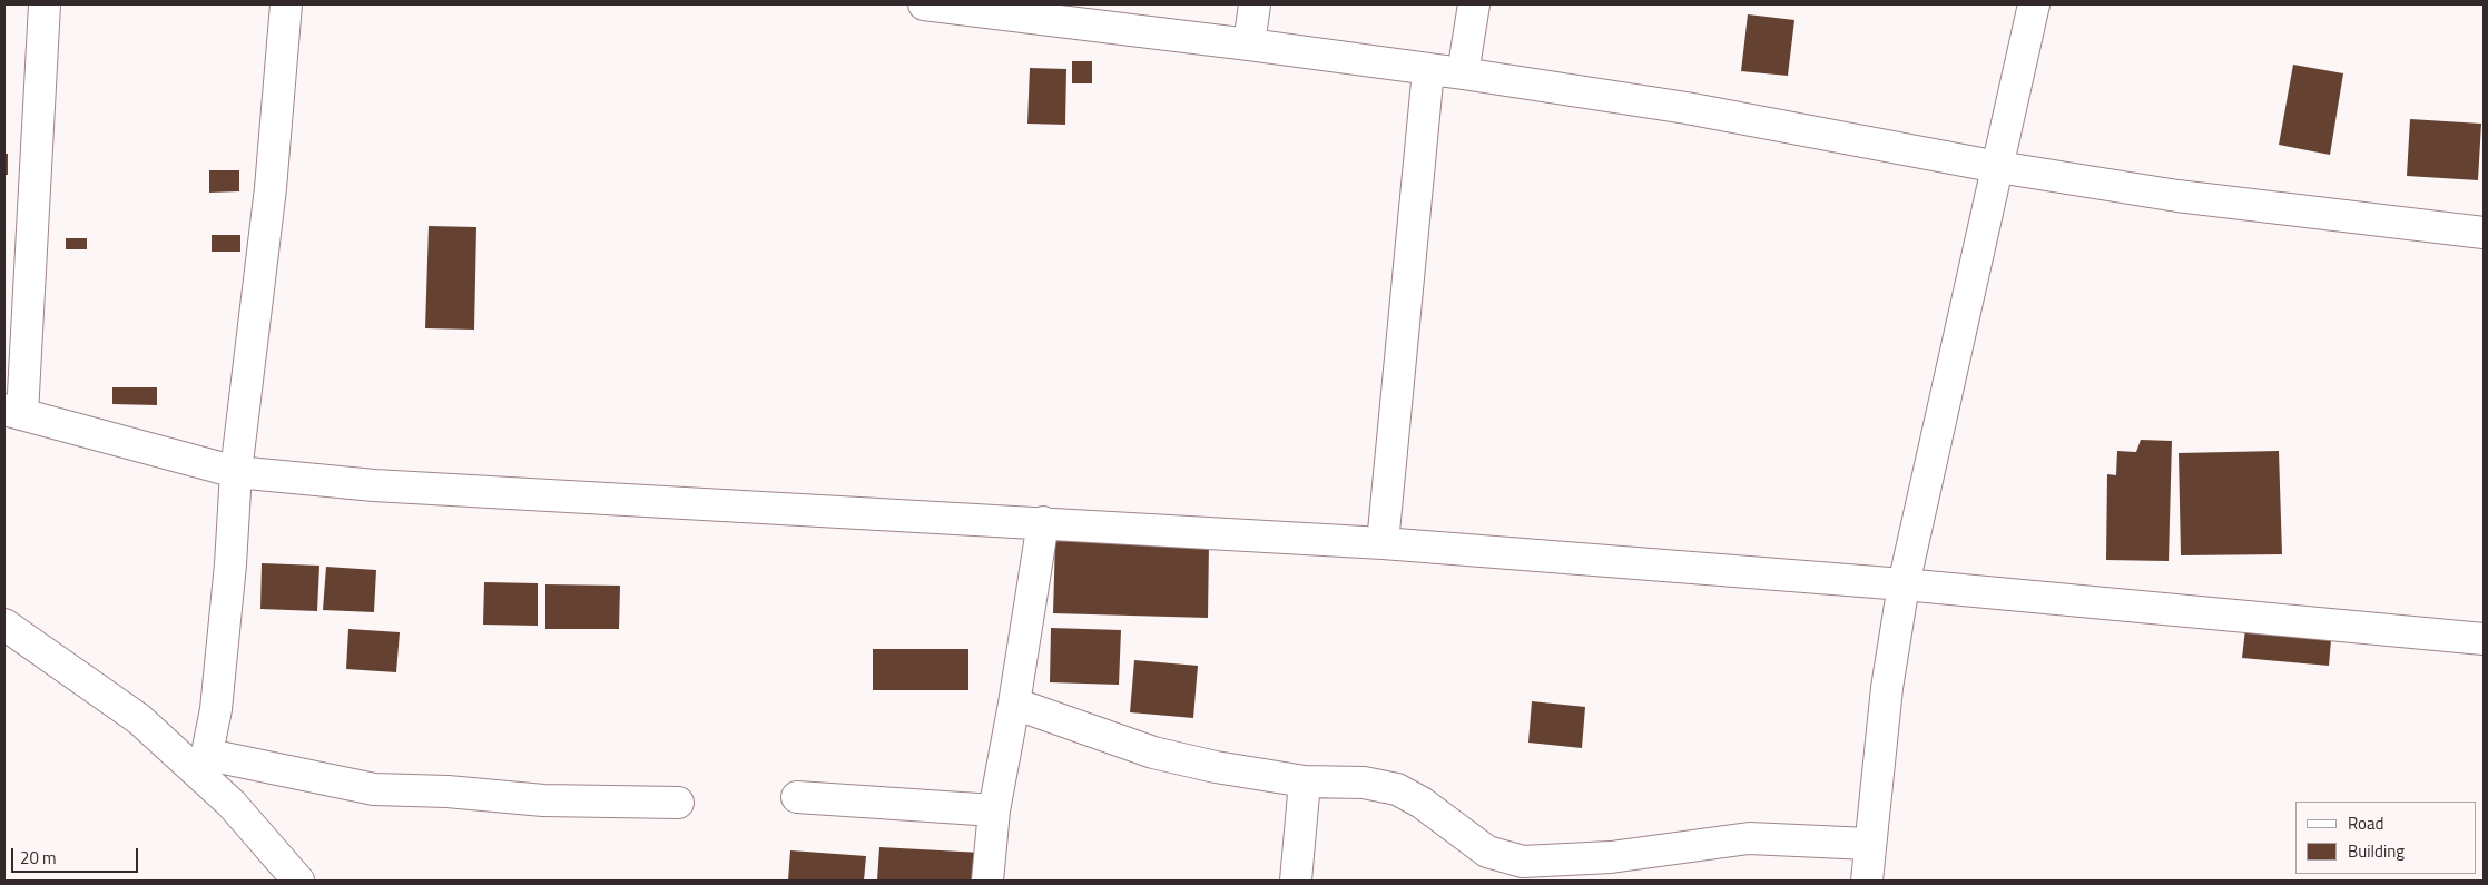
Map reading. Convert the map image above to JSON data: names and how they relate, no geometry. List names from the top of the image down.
{
  "legend": ["Road", "Building"],
  "scale_bar": "20 m"
}
